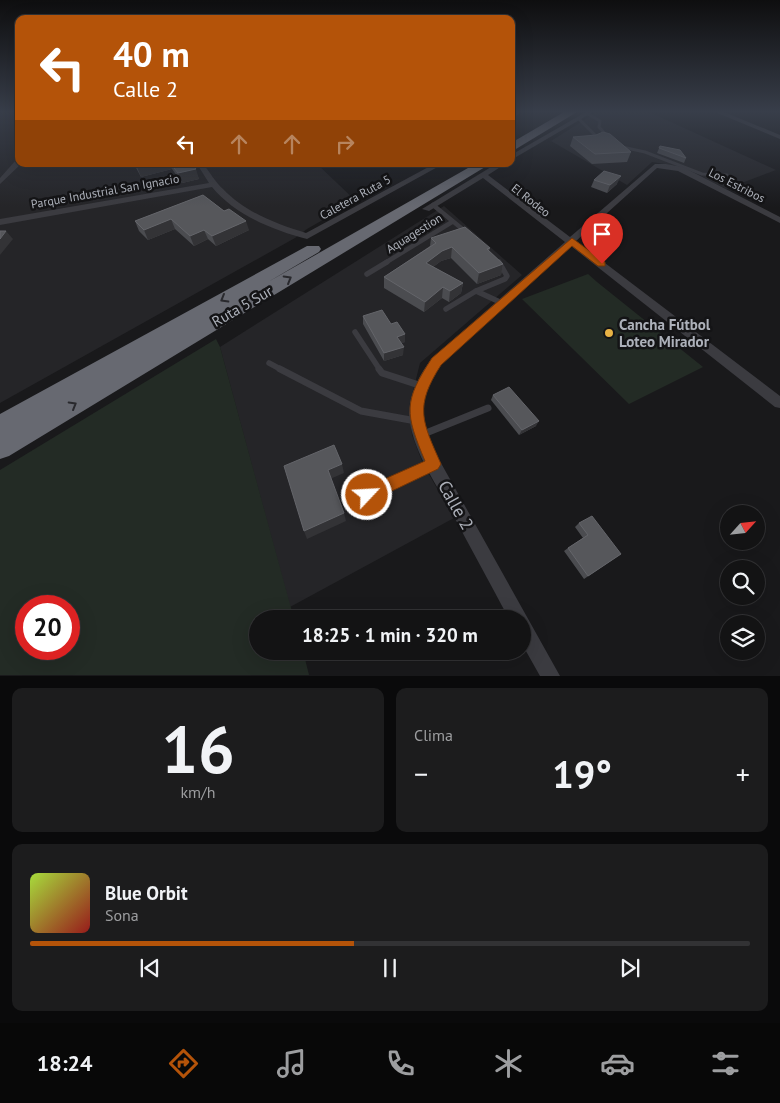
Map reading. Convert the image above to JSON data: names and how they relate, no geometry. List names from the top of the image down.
{
  "streets": {
    "highway": ["Ruta 5 Sur"],
    "street": [
      "Los Estribos",
      "Parque Industrial San Ignacio",
      "Caletera Ruta 5",
      "El Rodeo",
      "Calle 2"
    ],
    "lane": ["Aquagestion"]
  },
  "crossings": [
    ["Los Estribos", "Calle 2"],
    ["Parque Industrial San Ignacio", "Caletera Ruta 5"],
    ["El Rodeo", "Ruta 5 Sur"],
    ["El Rodeo", "Calle 2"]
  ],
  "places": ["Cancha Fútbol Loteo Mirador"],
  "north": "top right",
  "page": {
    "turn": ["40 m", "Calle 2"],
    "limit": "20",
    "trip": "18:25 · 1 min · 320 m",
    "tile": [
      ["16", "km/h"],
      "Clima"
    ],
    "heat": ["−", "19°", "+"],
    "song": ["Blue Orbit", "Sona"],
    "tabs": "18:24"
  }
}
